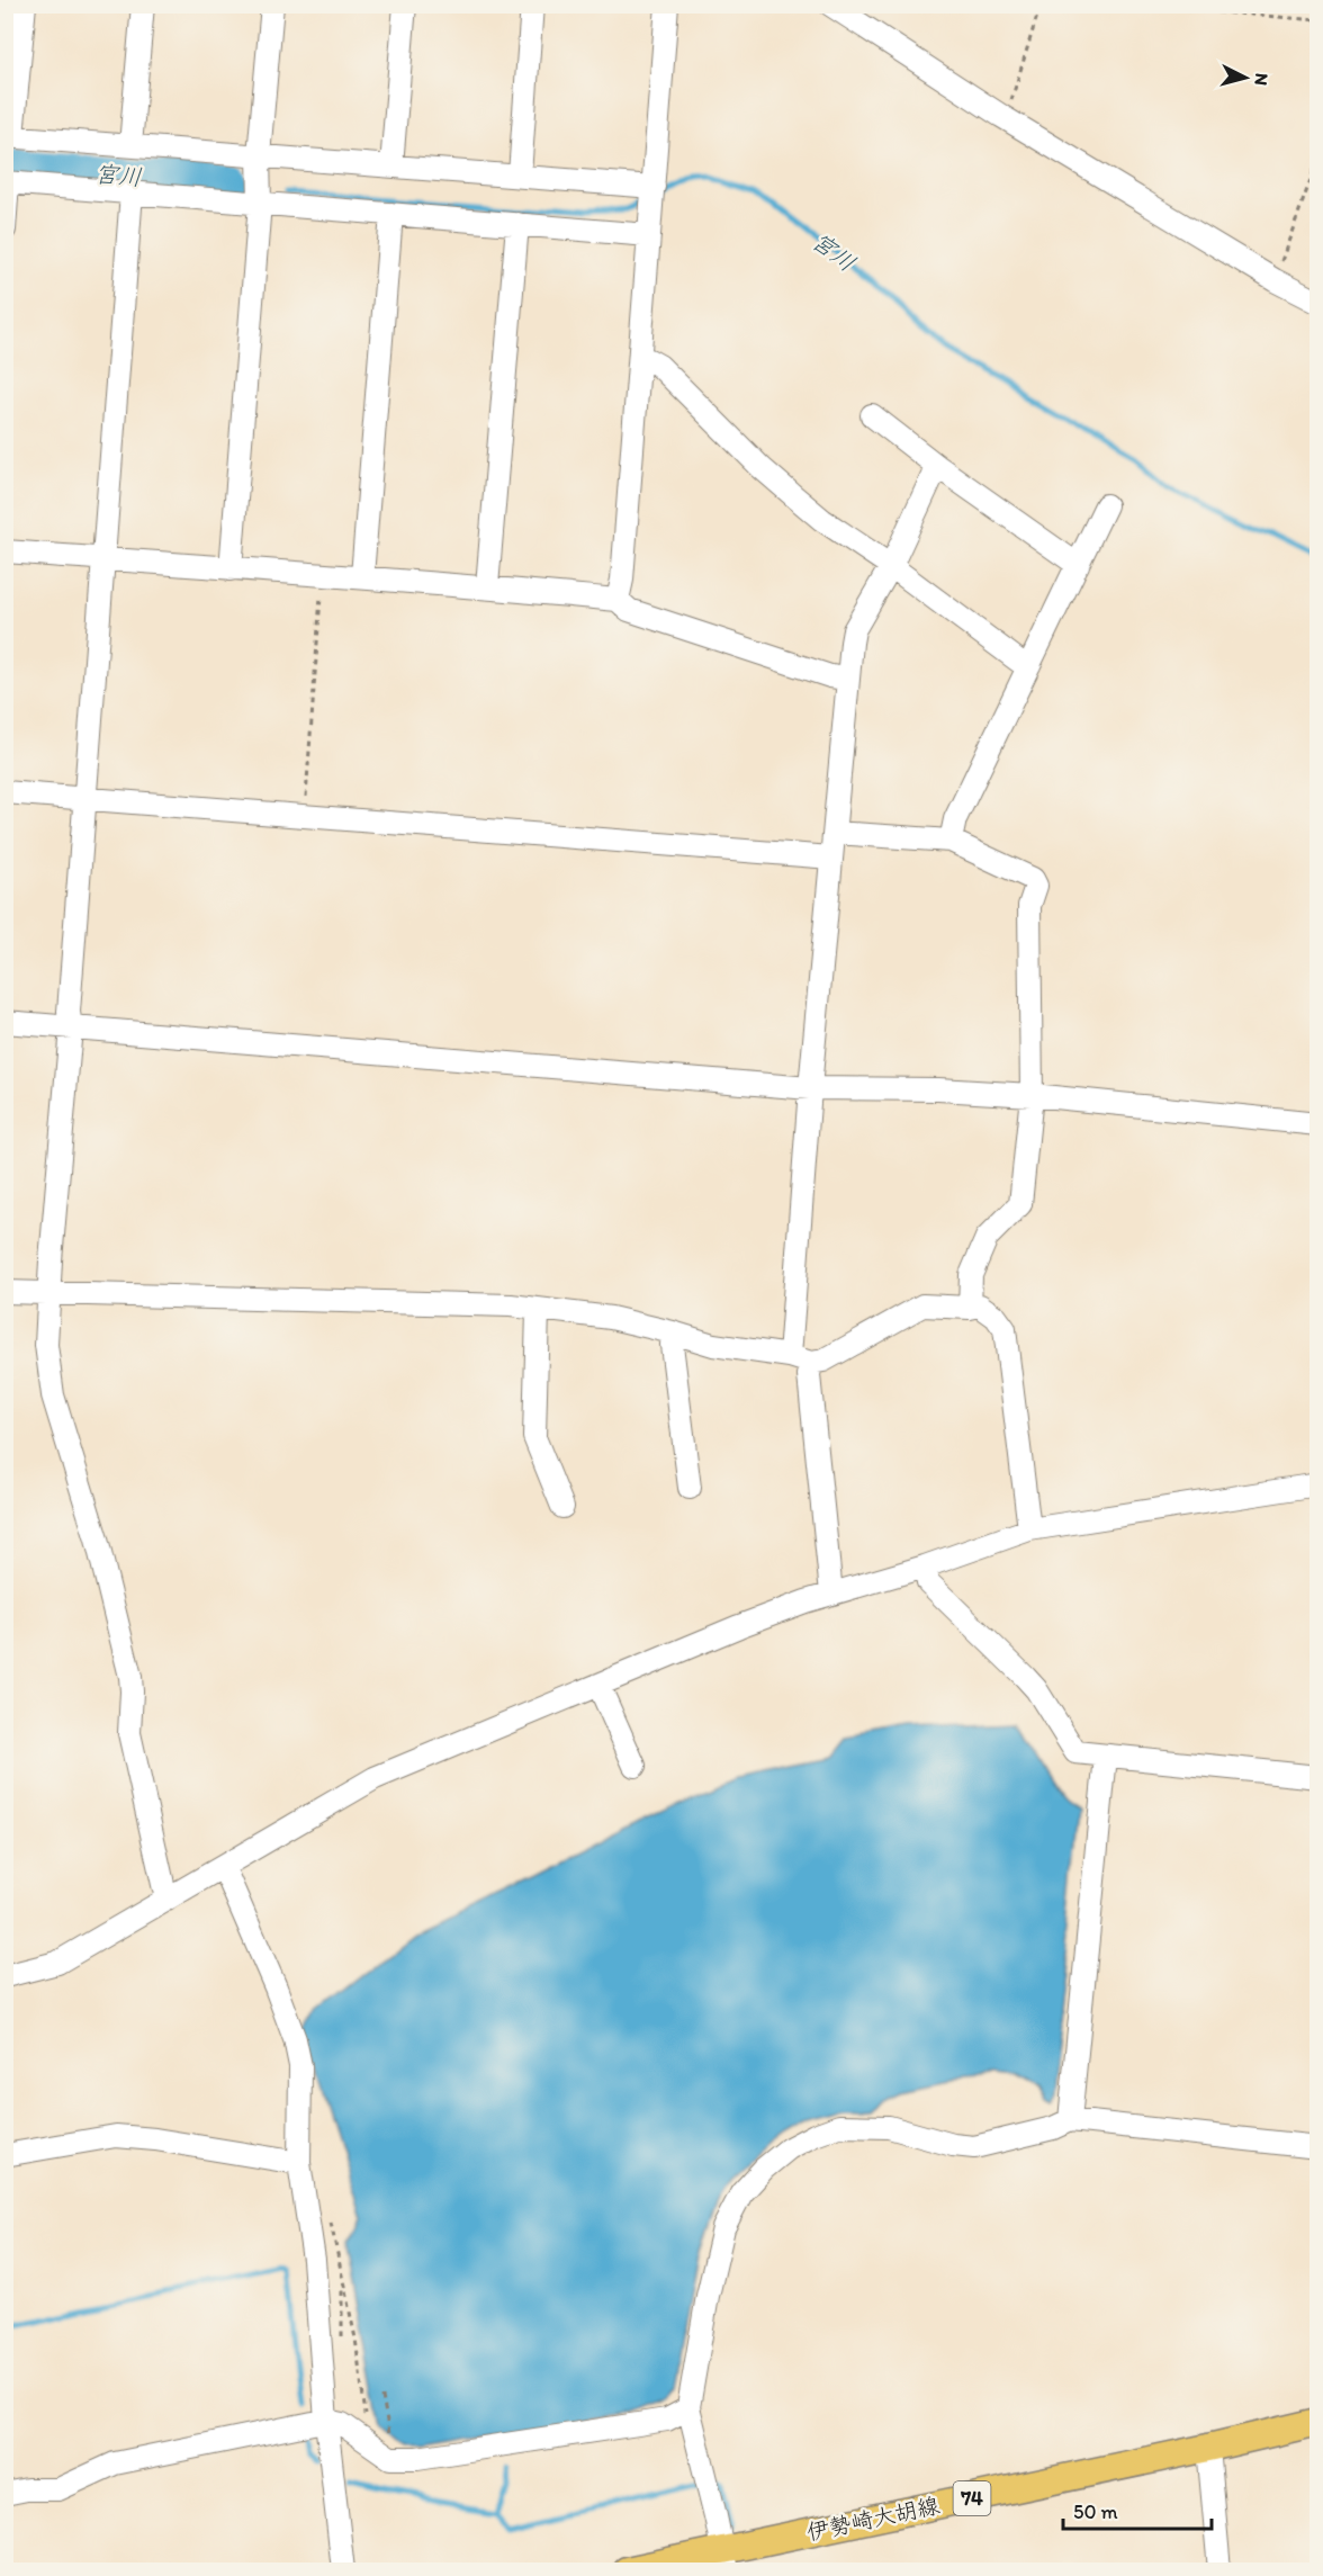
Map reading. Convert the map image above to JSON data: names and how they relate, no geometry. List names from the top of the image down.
{
  "streets": {
    "main road": ["74", "伊勢崎大胡線"]
  },
  "water": ["宮川"],
  "scale_bar": "50 m",
  "north": "right"
}
